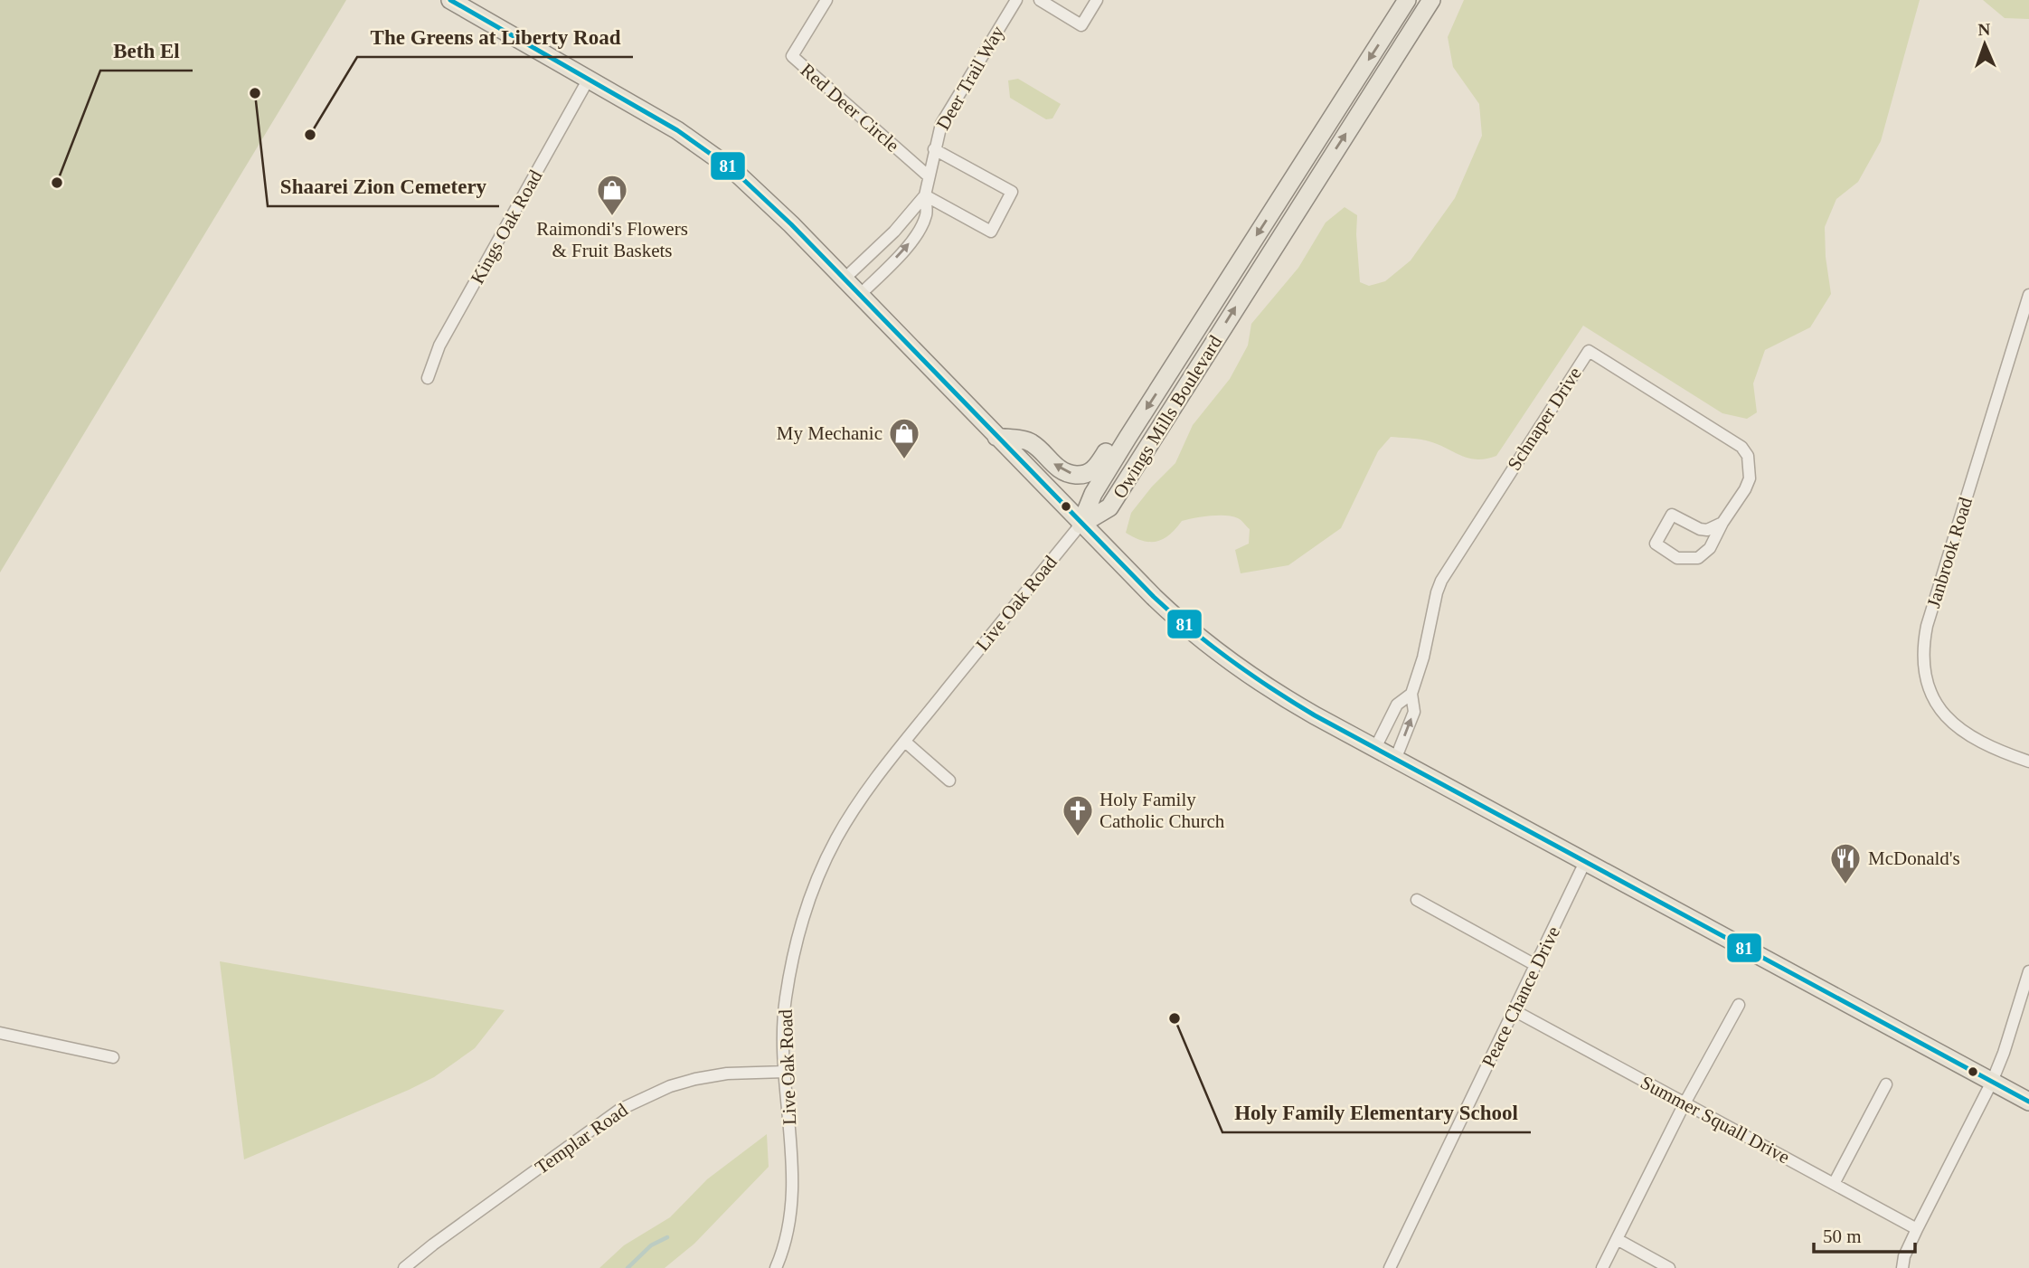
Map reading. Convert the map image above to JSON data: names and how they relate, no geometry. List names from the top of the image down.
{
  "streets": {
    "main road": ["Owings Mills Boulevard"],
    "street": [
      "Deer Trail Way",
      "Red Deer Circle",
      "Kings Oak Road",
      "Schnaper Drive",
      "Janbrook Road",
      "Live Oak Road",
      "Peace Chance Drive",
      "Summer Squall Drive",
      "Templar Road"
    ]
  },
  "crossings": [
    ["Deer Trail Way", "Red Deer Circle"],
    ["Owings Mills Boulevard", "Live Oak Road"],
    ["Live Oak Road", "Templar Road"],
    ["Peace Chance Drive", "Summer Squall Drive"]
  ],
  "places": {
    "other": [
      "Shaarei Zion Cemetery",
      "The Greens at Liberty Road",
      "Beth El",
      "Holy Family Elementary School"
    ],
    "shop": ["Raimondi's Flowers & Fruit Baskets", "My Mechanic"],
    "church": ["Holy Family Catholic Church"],
    "restaurant": ["McDonald's"]
  },
  "lines": ["transit line 81"],
  "scale_bar": "50 m",
  "north": "top"
}
